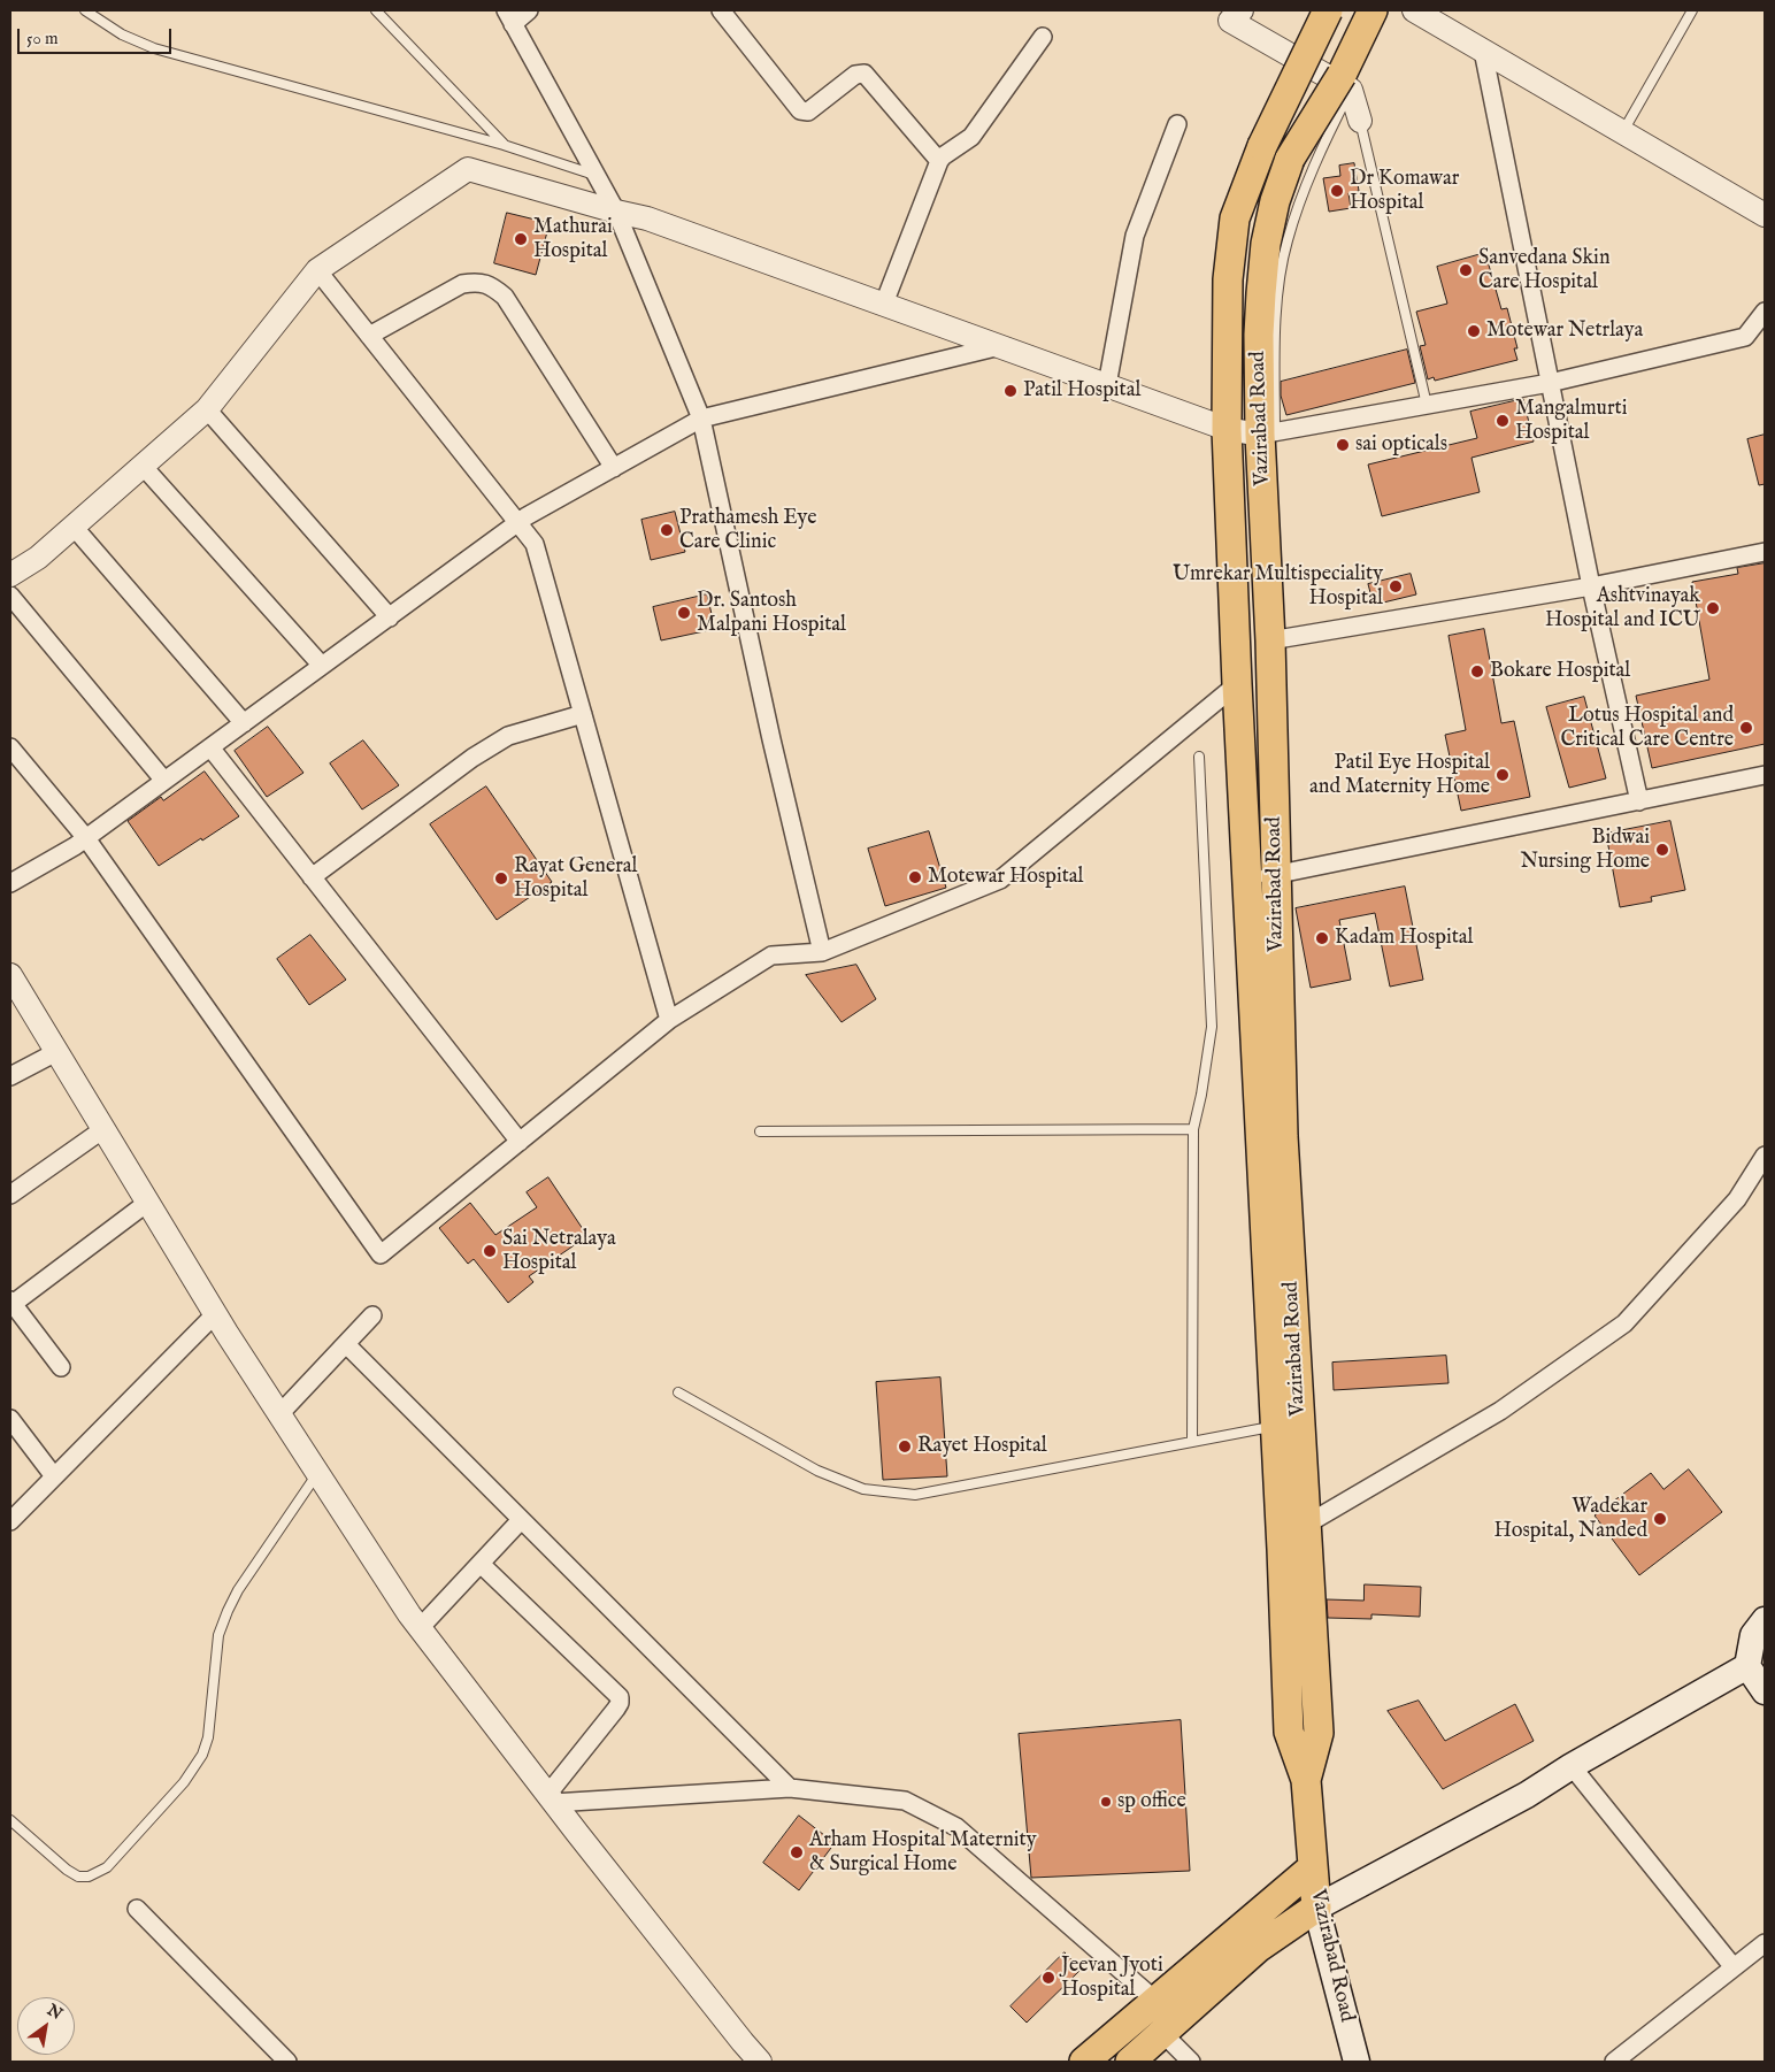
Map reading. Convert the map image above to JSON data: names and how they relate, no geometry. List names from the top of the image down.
{
  "streets": {
    "main road": ["Vazirabad Road"]
  },
  "places": [
    "Dr Komawar Hospital",
    "Mathurai Hospital",
    "Sanvedana Skin Care Hospital",
    "Motewar Netrlaya",
    "Patil Hospital",
    "Mangalmurti Hospital",
    "sai opticals",
    "Prathamesh Eye Care Clinic",
    "Umrekar Multispeciality Hospital",
    "Ashtvinayak Hospital and ICU",
    "Dr. Santosh Malpani Hospital",
    "Bokare Hospital",
    "Lotus Hospital and Critical Care Centre",
    "Patil Eye Hospital and Maternity Home",
    "Bidwai Nursing Home",
    "Motewar Hospital",
    "Rayat General Hospital",
    "Kadam Hospital",
    "Sai Netralaya Hospital",
    "Rayet Hospital",
    "Wadekar Hospital, Nanded",
    "sp office",
    "Arham Hospital Maternity & Surgical Home",
    "Jeevan Jyoti Hospital"
  ],
  "scale_bar": "50 m",
  "north": "top right"
}
